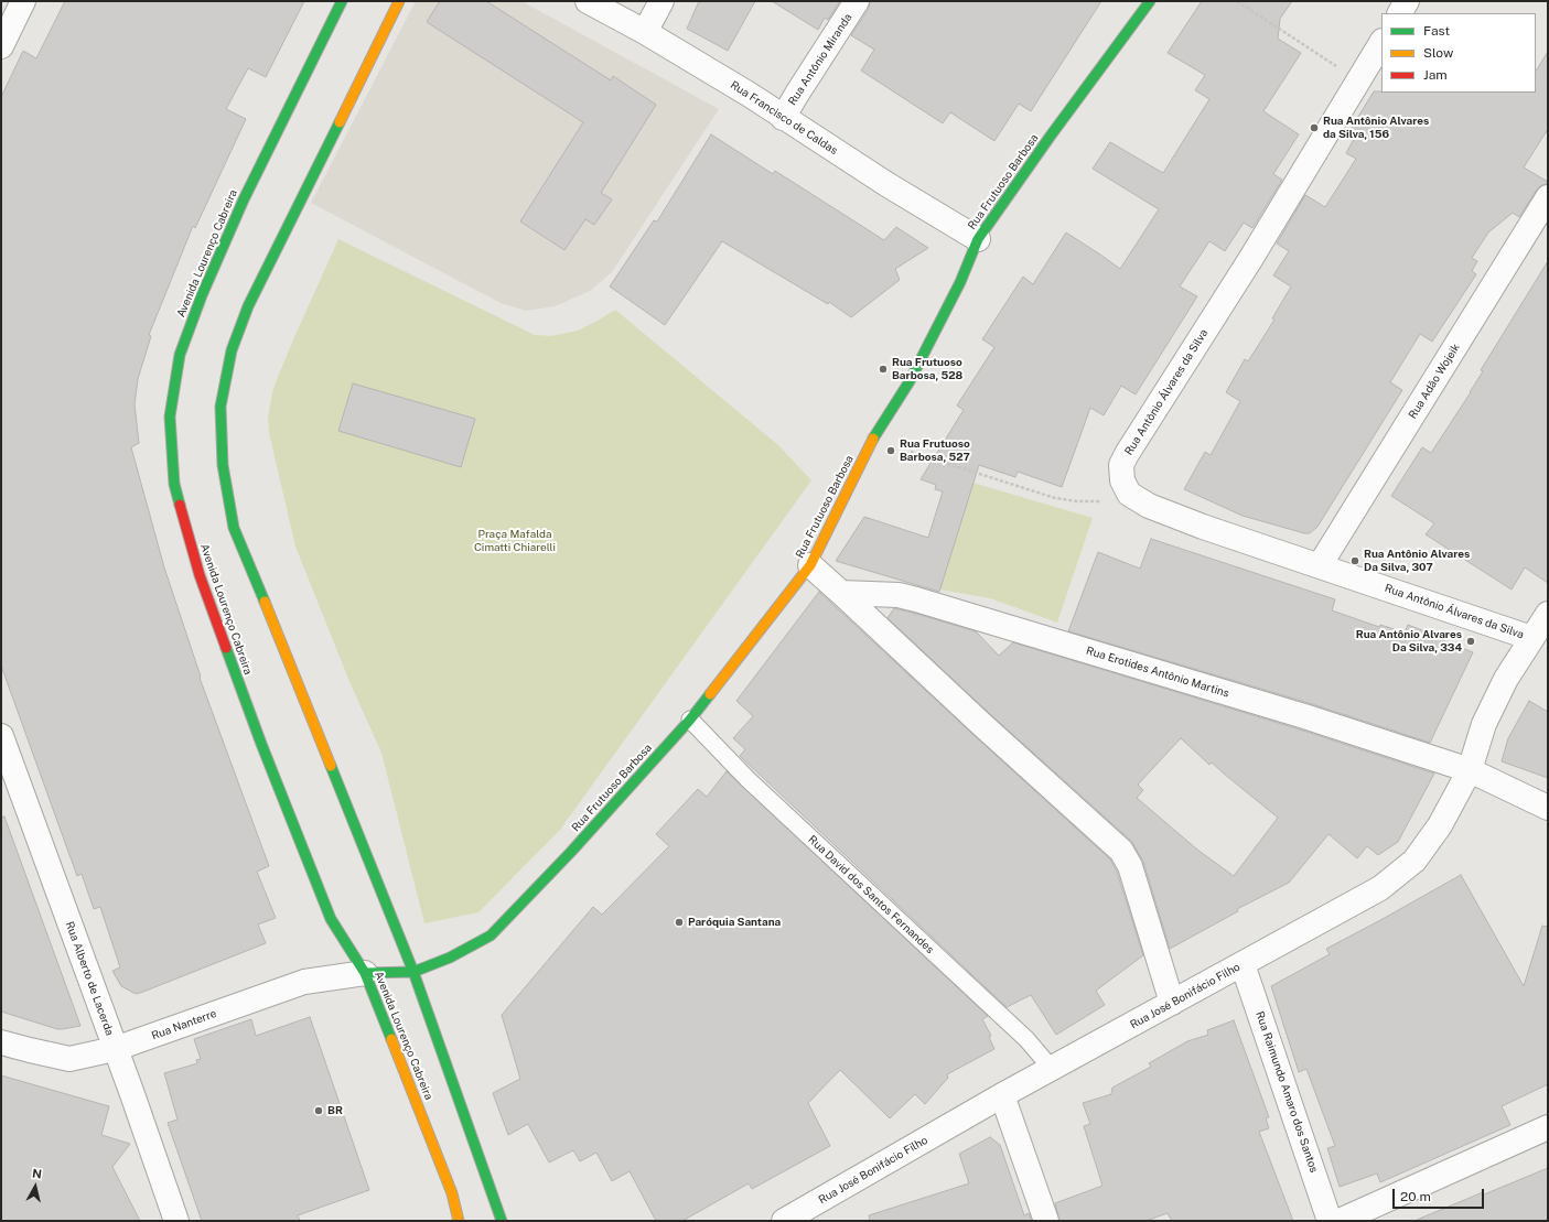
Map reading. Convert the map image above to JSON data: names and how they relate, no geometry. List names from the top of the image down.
{
  "streets": {
    "main road": ["Rua Frutuoso Barbosa", "Avenida Lourenço Cabreira"],
    "street": [
      "Rua Antônio Miranda",
      "Rua Francisco de Caldas",
      "Rua Adão Wojeik",
      "Rua Antônio Álvares da Silva",
      "Rua Erotides Antônio Martins",
      "Rua Alberto de Lacerda",
      "Rua José Bonifácio Filho",
      "Rua Nanterre",
      "Rua Raimundo Amaro dos Santos"
    ],
    "lane": ["Rua David dos Santos Fernandes"]
  },
  "crossings": [
    ["Rua Antônio Miranda", "Rua Francisco de Caldas"],
    ["Rua Francisco de Caldas", "Rua Frutuoso Barbosa"],
    ["Rua Frutuoso Barbosa", "Avenida Lourenço Cabreira"],
    ["Rua Frutuoso Barbosa", "Rua David dos Santos Fernandes"],
    ["Rua Frutuoso Barbosa", "Rua Nanterre"],
    ["Avenida Lourenço Cabreira", "Rua Nanterre"],
    ["Rua Adão Wojeik", "Rua Antônio Álvares da Silva"],
    ["Rua Antônio Álvares da Silva", "Rua José Bonifácio Filho"],
    ["Rua Erotides Antônio Martins", "Rua José Bonifácio Filho"],
    ["Rua David dos Santos Fernandes", "Rua José Bonifácio Filho"],
    ["Rua Alberto de Lacerda", "Rua Nanterre"],
    ["Rua José Bonifácio Filho", "Rua Raimundo Amaro dos Santos"]
  ],
  "parks": ["Praça Mafalda Cimatti Chiarelli"],
  "places": [
    "Rua Antônio Alvares da Silva, 156",
    "Rua Frutuoso Barbosa, 528",
    "Rua Frutuoso Barbosa, 527",
    "Rua Antônio Alvares Da Silva, 307",
    "Rua Antônio Alvares Da Silva, 334",
    "Paróquia Santana",
    "BR"
  ],
  "legend": ["Fast", "Slow", "Jam"],
  "scale_bar": "20 m",
  "north": "top"
}
